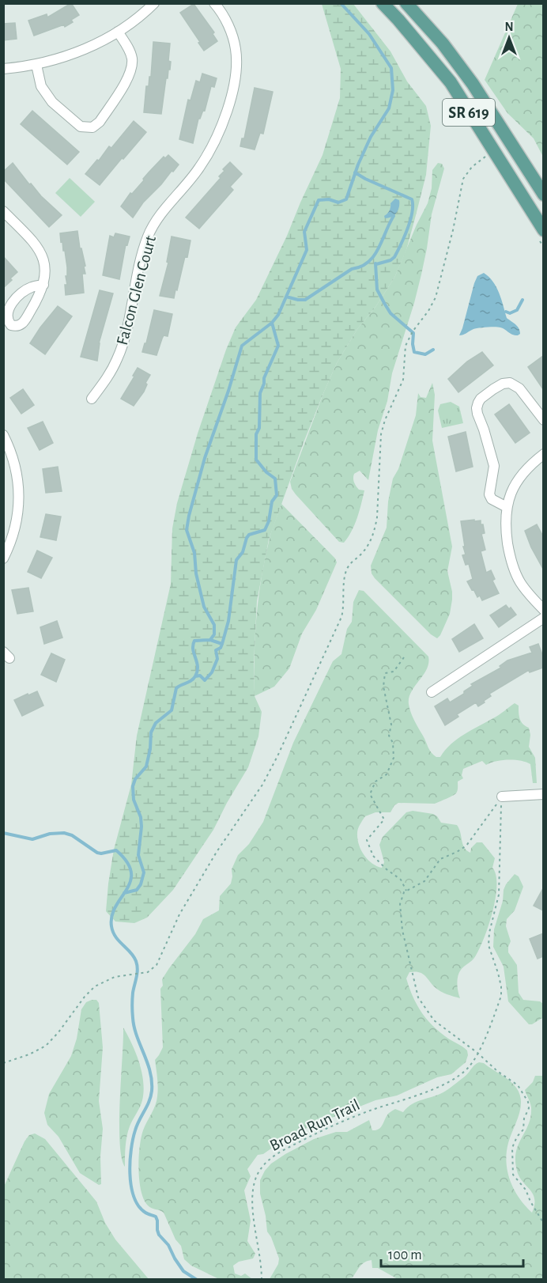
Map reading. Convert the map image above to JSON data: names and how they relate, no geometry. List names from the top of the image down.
{
  "streets": {
    "main road": ["SR 619"],
    "street": ["Falcon Glen Court"],
    "path": ["Broad Run Trail"]
  },
  "scale_bar": "100 m",
  "north": "top"
}
